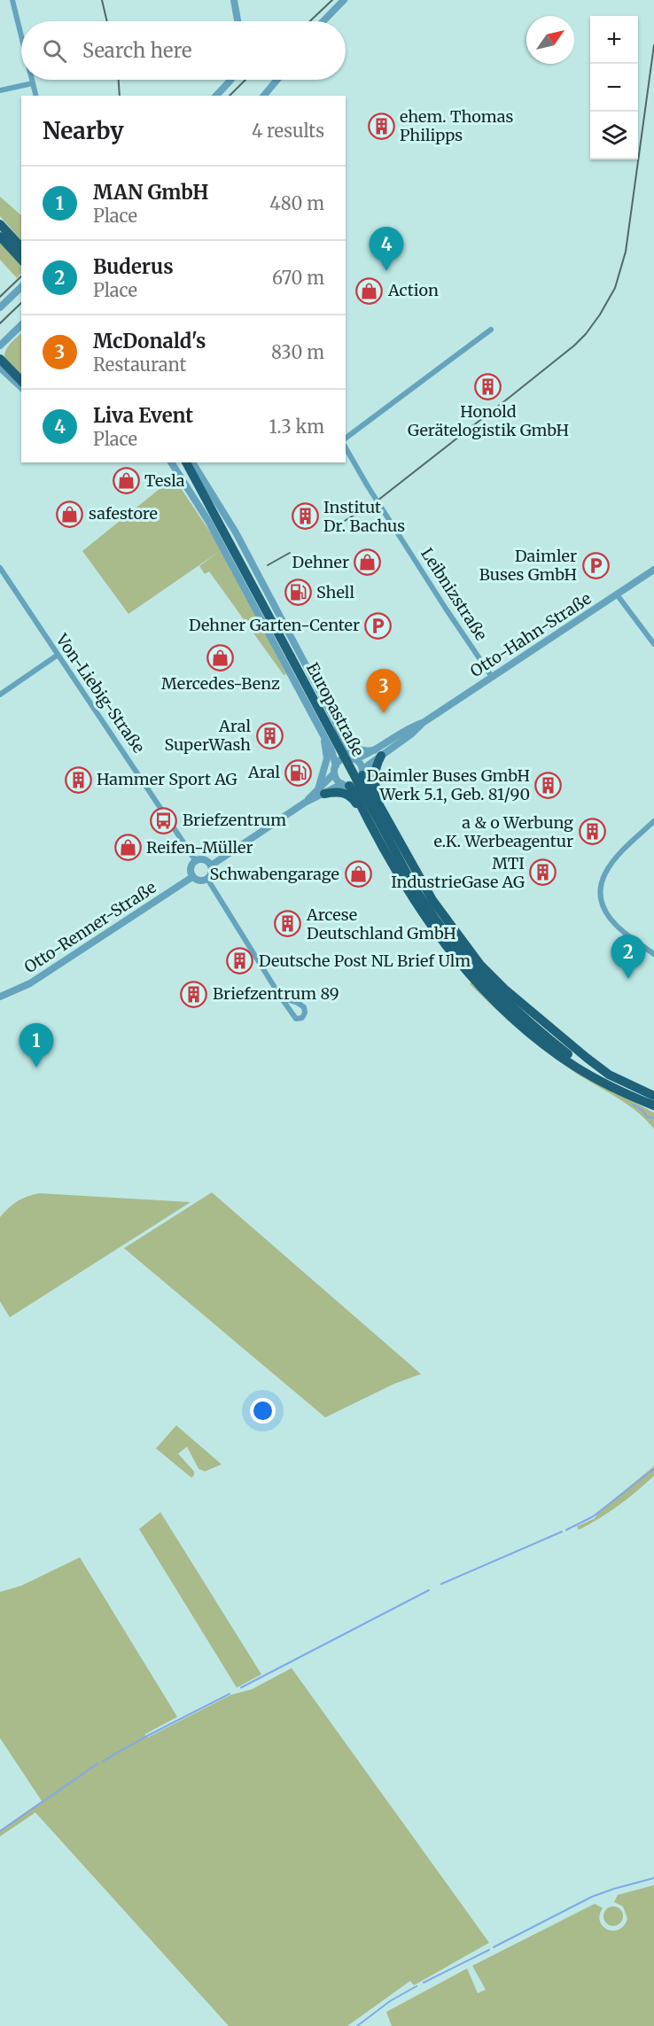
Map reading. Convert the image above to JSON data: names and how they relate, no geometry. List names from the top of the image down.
{
  "streets": {
    "highway": ["Europastraße"],
    "street": [
      "Leibnizstraße",
      "Otto-Hahn-Straße",
      "Von-Liebig-Straße",
      "Otto-Renner-Straße"
    ]
  },
  "crossings": [
    ["Leibnizstraße", "Otto-Hahn-Straße"],
    ["Otto-Hahn-Straße", "Europastraße"],
    ["Von-Liebig-Straße", "Otto-Renner-Straße"]
  ],
  "places": {
    "building": [
      "ehem. Thomas Philipps",
      "Honold Gerätelogistik GmbH",
      "Institut Dr. Bachus",
      "Aral SuperWash",
      "Hammer Sport AG",
      "Daimler Buses GmbH Werk 5.1, Geb. 81/90",
      "a & o Werbung e.K. Werbeagentur",
      "MTI IndustrieGase AG",
      "Arcese Deutschland GmbH",
      "Deutsche Post NL Brief Ulm",
      "Briefzentrum 89"
    ],
    "shop": [
      "Action",
      "Tesla",
      "safestore",
      "Dehner",
      "Mercedes-Benz",
      "Reifen-Müller",
      "Schwabengarage"
    ],
    "parking": ["Daimler Buses GmbH", "Dehner Garten-Center"],
    "fuel station": ["Shell", "Aral"],
    "bus stop": ["Briefzentrum"]
  },
  "north": "top right",
  "page": {
    "map_buttons": ["+", "−"],
    "search": "Search here",
    "heading": ["Nearby", "4 results"],
    "list": [
      {
        "mark": "1",
        "name": "MAN GmbH",
        "note": "Place",
        "value": "480 m"
      },
      {
        "mark": "2",
        "name": "Buderus",
        "note": "Place",
        "value": "670 m"
      },
      {
        "mark": "3",
        "name": "McDonald's",
        "note": "Restaurant",
        "value": "830 m"
      },
      {
        "mark": "4",
        "name": "Liva Event",
        "note": "Place",
        "value": "1.3 km"
      }
    ],
    "pins": [
      "4",
      "3",
      "2",
      "1"
    ]
  }
}
